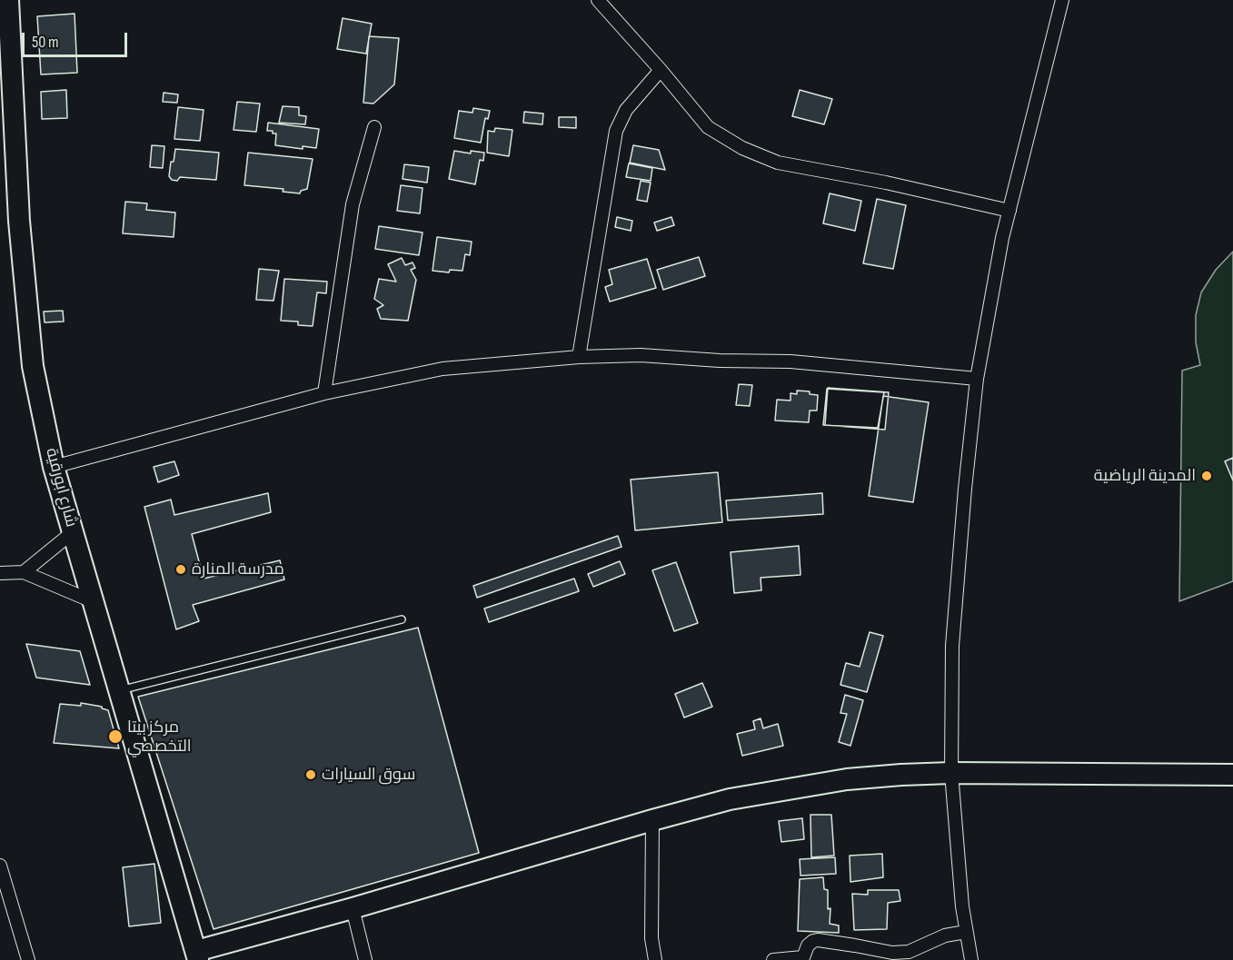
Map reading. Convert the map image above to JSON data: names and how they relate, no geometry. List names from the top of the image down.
{
  "streets": {
    "main road": ["شارع ابورقية"]
  },
  "places": [
    "المدينة الرياضية",
    "مدرسة المنارة",
    "مركز بيتا التخصصي",
    "سوق السيارات"
  ],
  "scale_bar": "50 m"
}
